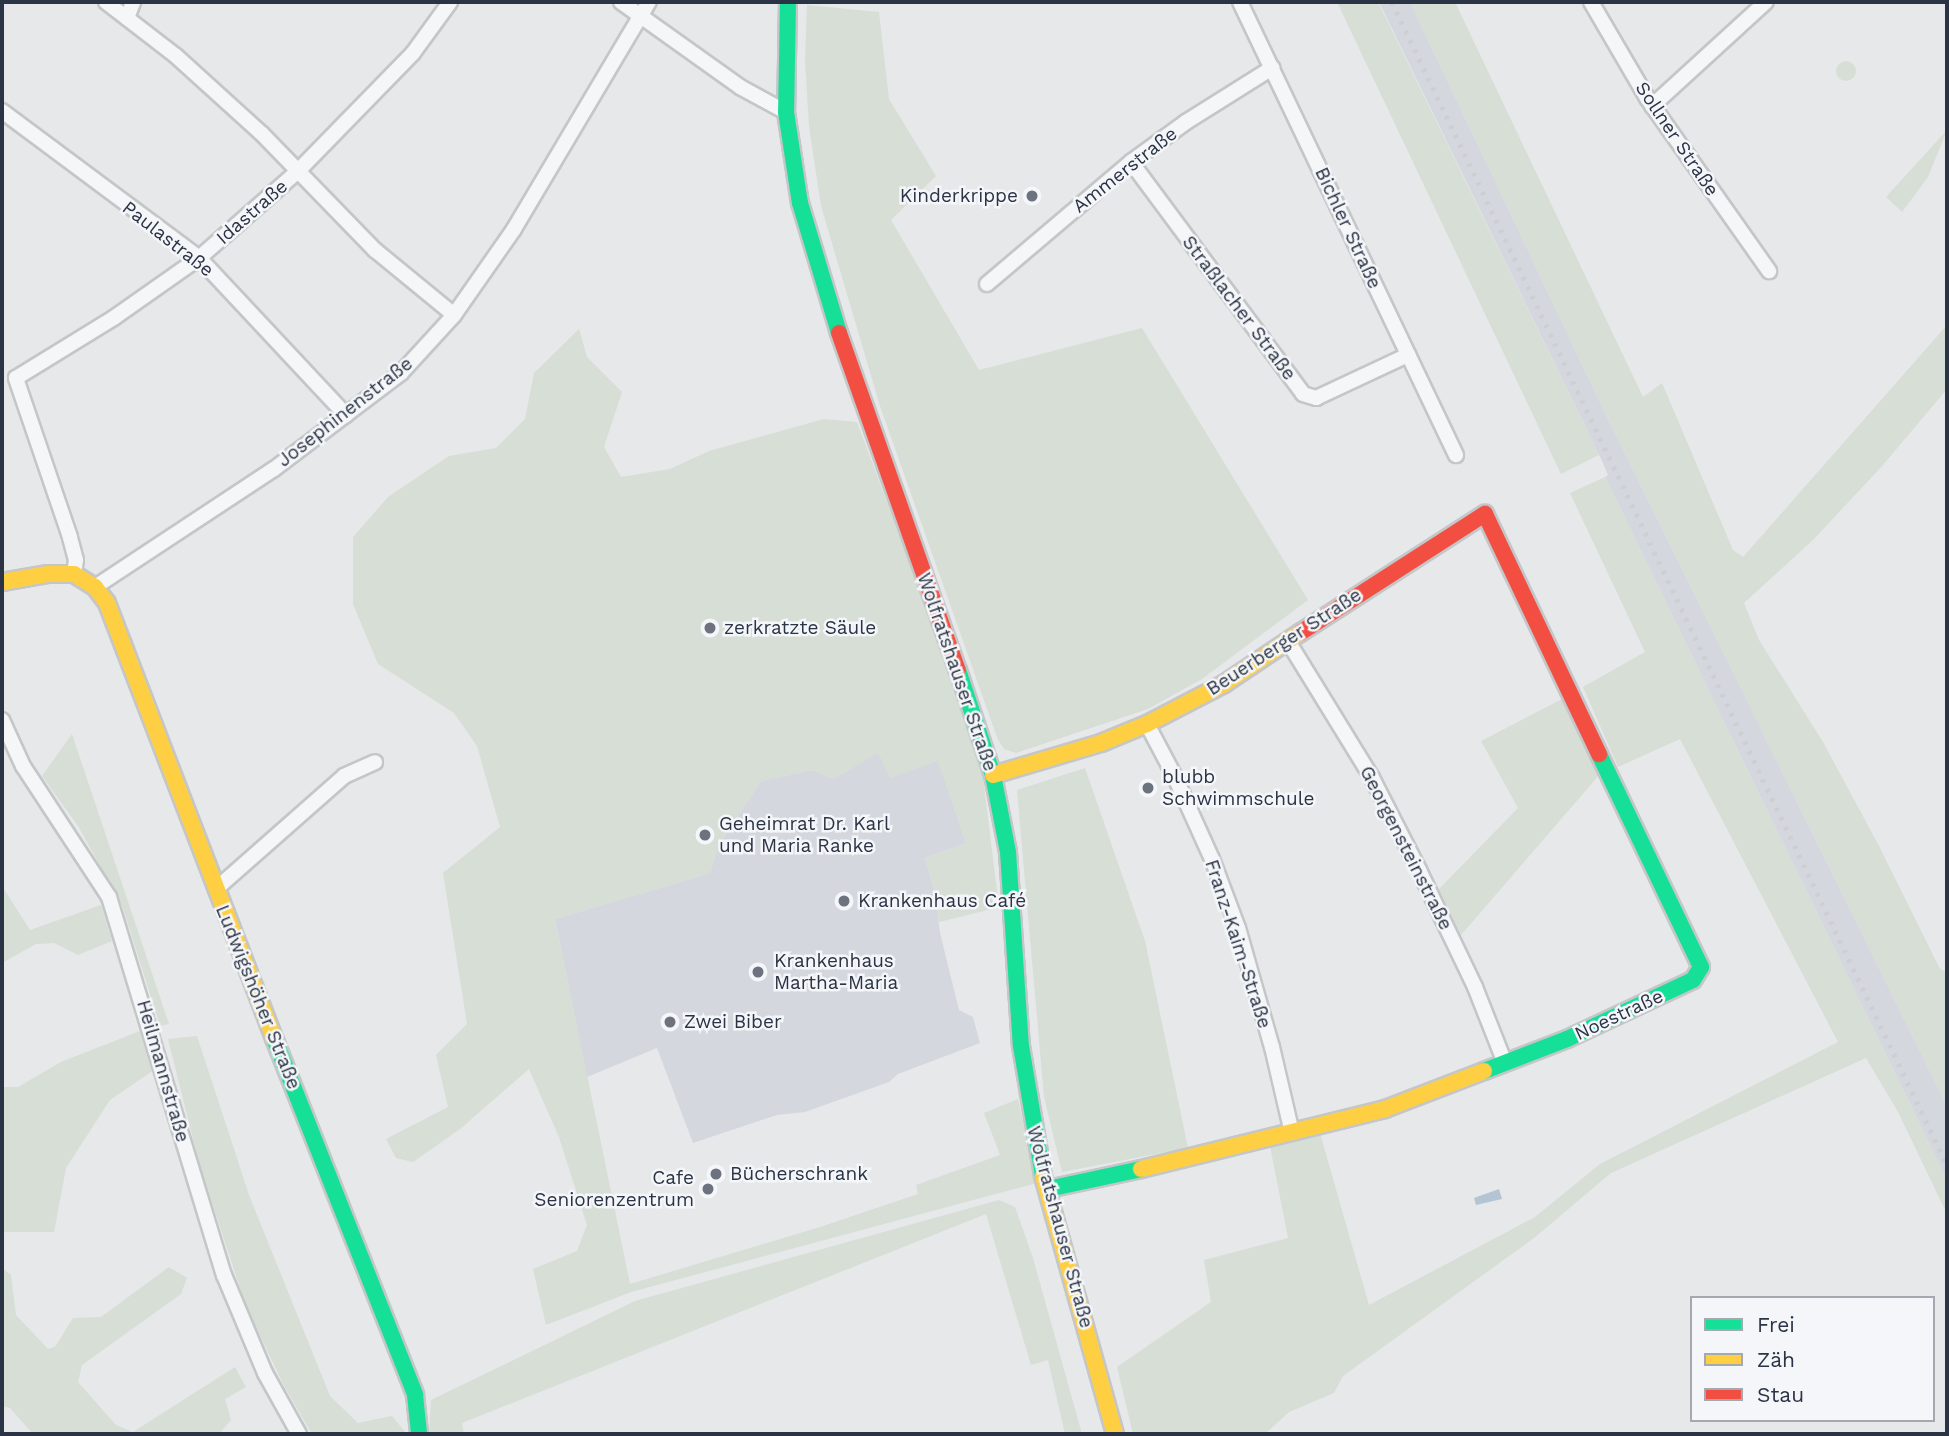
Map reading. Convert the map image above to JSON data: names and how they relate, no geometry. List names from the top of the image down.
{
  "streets": {
    "street": [
      "Sollner Straße",
      "Ammerstraße",
      "Idastraße",
      "Bichler Straße",
      "Paulastraße",
      "Straßlacher Straße",
      "Josephinenstraße",
      "Beuerberger Straße",
      "Wolfratshauser Straße",
      "Georgensteinstraße",
      "Franz-Kaim-Straße",
      "Ludwigshöher Straße",
      "Noestraße",
      "Heilmannstraße"
    ]
  },
  "crossings": [
    ["Ammerstraße", "Bichler Straße"],
    ["Ammerstraße", "Straßlacher Straße"],
    ["Idastraße", "Paulastraße"],
    ["Idastraße", "Ludwigshöher Straße"],
    ["Bichler Straße", "Straßlacher Straße"],
    ["Paulastraße", "Josephinenstraße"],
    ["Josephinenstraße", "Ludwigshöher Straße"],
    ["Beuerberger Straße", "Wolfratshauser Straße"],
    ["Beuerberger Straße", "Georgensteinstraße"],
    ["Beuerberger Straße", "Franz-Kaim-Straße"],
    ["Beuerberger Straße", "Noestraße"],
    ["Wolfratshauser Straße", "Noestraße"],
    ["Georgensteinstraße", "Noestraße"],
    ["Franz-Kaim-Straße", "Noestraße"]
  ],
  "places": [
    "Kinderkrippe",
    "zerkratzte Säule",
    "blubb Schwimmschule",
    "Geheimrat Dr. Karl und Maria Ranke",
    "Krankenhaus Café",
    "Krankenhaus Martha-Maria",
    "Zwei Biber",
    "Bücherschrank",
    "Cafe Seniorenzentrum"
  ],
  "legend": ["Frei", "Zäh", "Stau"]
}
